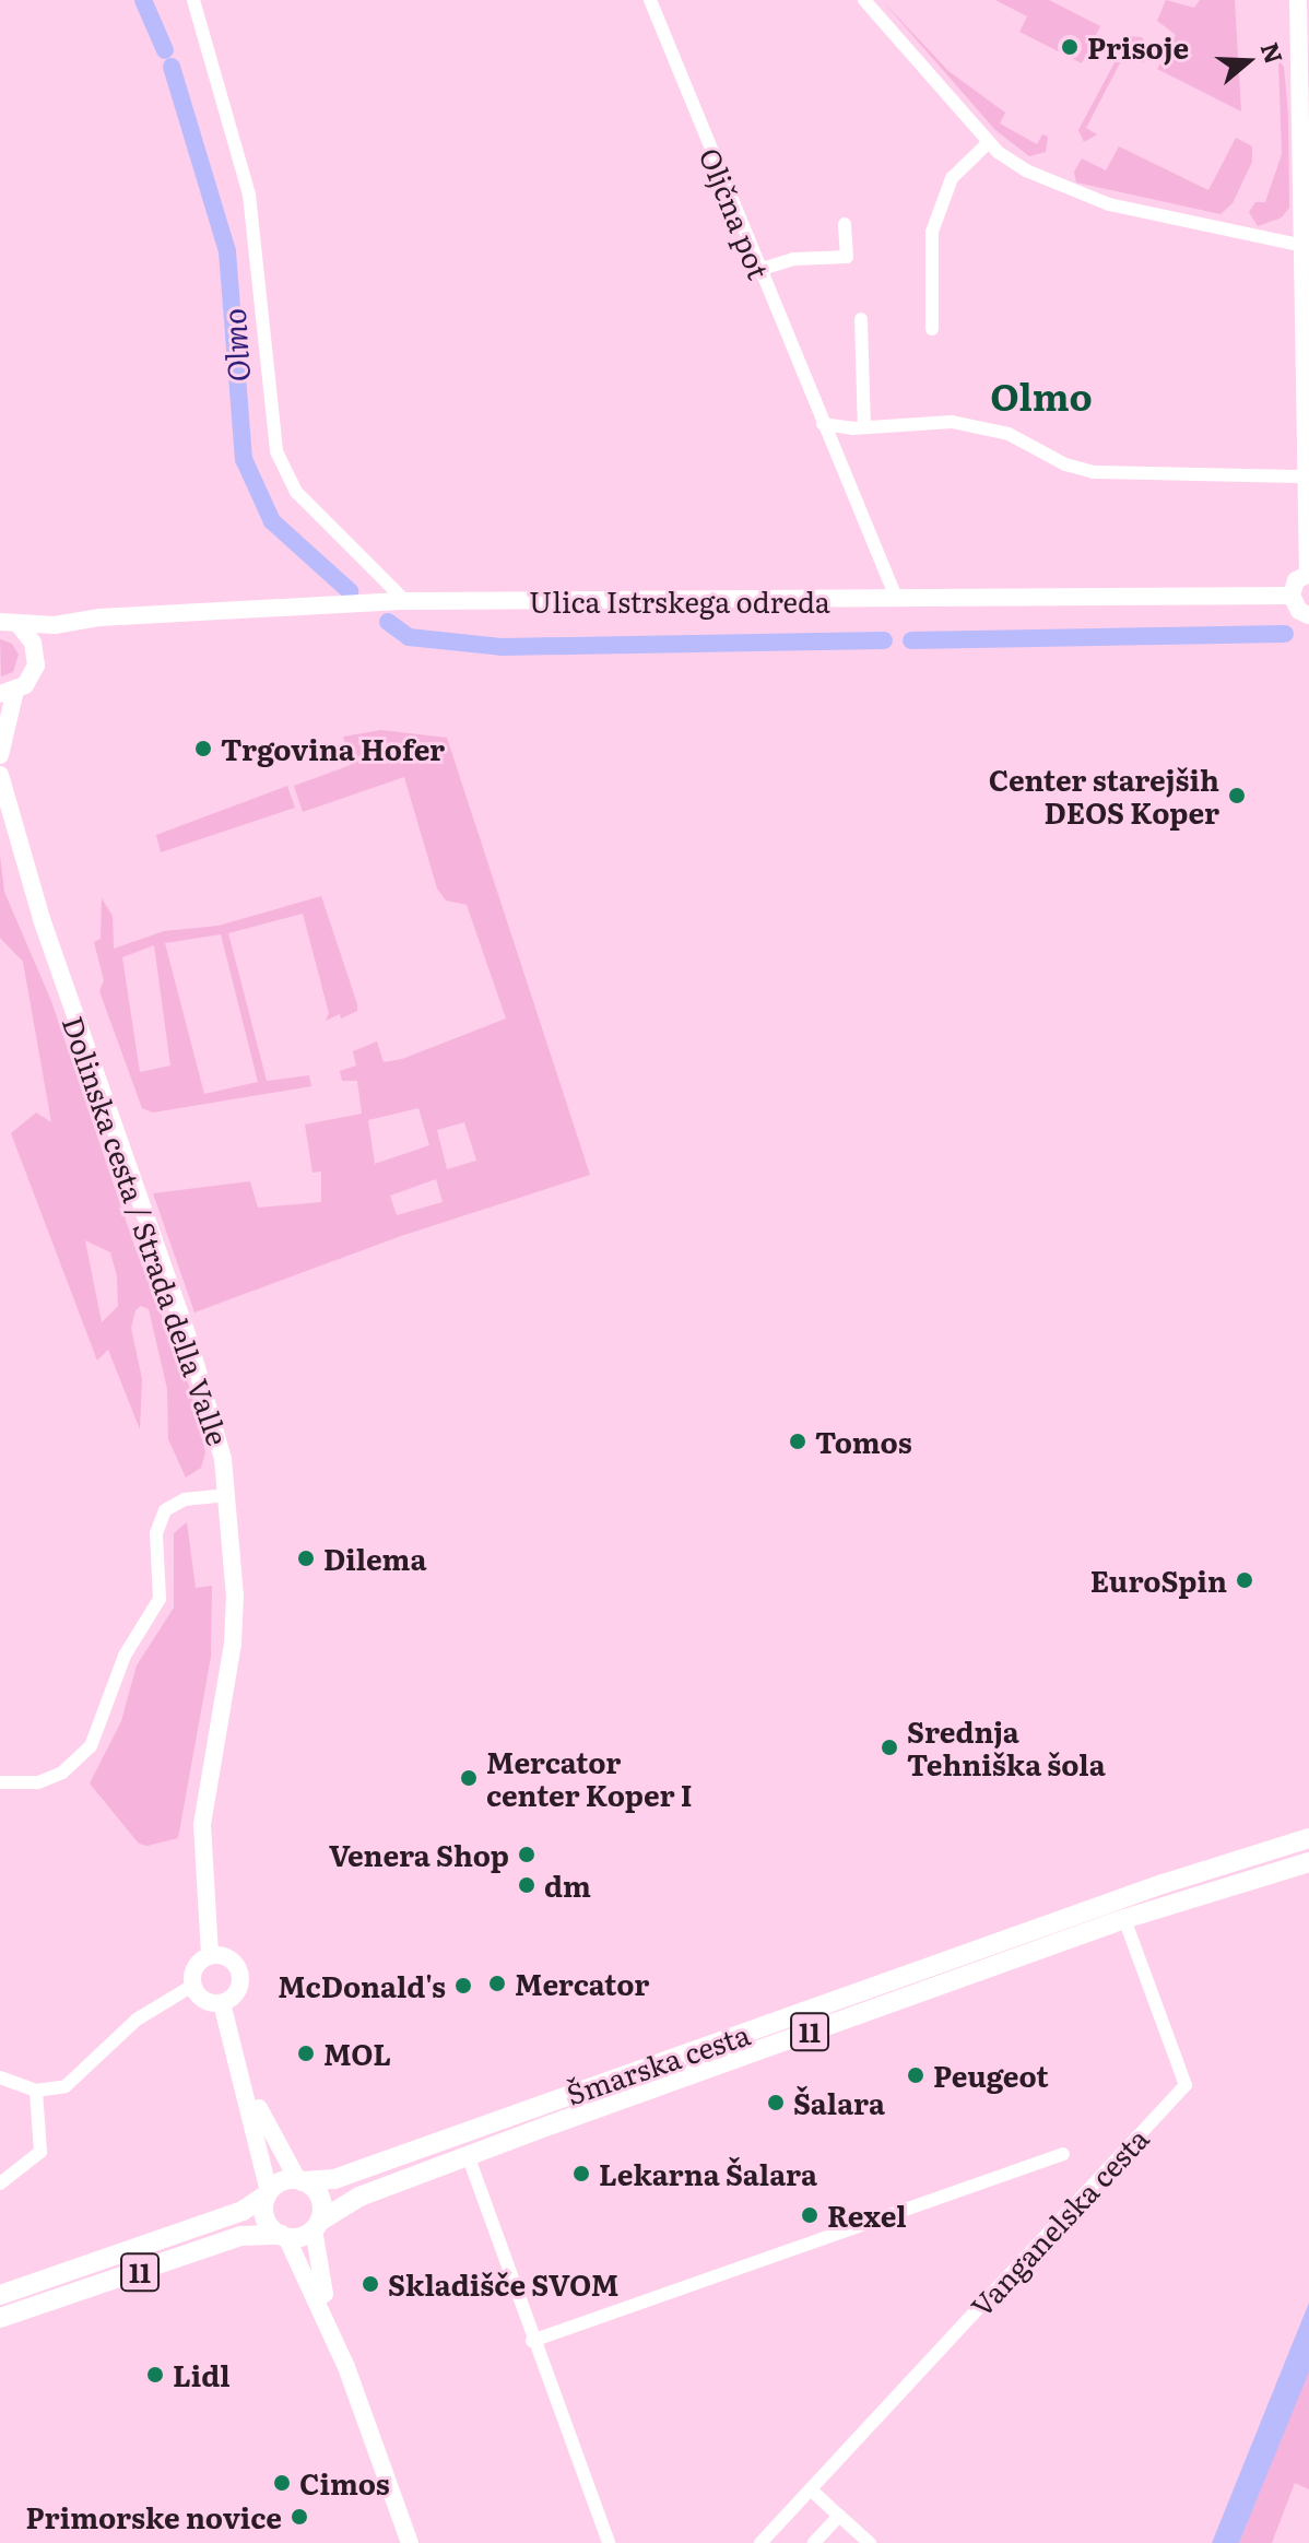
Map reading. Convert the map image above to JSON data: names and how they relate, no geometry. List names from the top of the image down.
{
  "streets": {
    "main road": ["11", "Šmarska cesta"],
    "street": [
      "Oljčna pot",
      "Ulica Istrskega odreda",
      "Dolinska cesta / Strada della Valle",
      "Vanganelska cesta"
    ]
  },
  "crossings": [
    ["Oljčna pot", "Ulica Istrskega odreda"],
    ["11", "Šmarska cesta"],
    ["Šmarska cesta", "Vanganelska cesta"]
  ],
  "districts": ["Olmo"],
  "water": ["Olmo"],
  "places": [
    "Prisoje",
    "Trgovina Hofer",
    "Center starejših DEOS Koper",
    "Tomos",
    "Dilema",
    "EuroSpin",
    "Srednja Tehniška šola",
    "Mercator center Koper I",
    "Venera Shop",
    "dm",
    "Mercator",
    "McDonald's",
    "MOL",
    "Peugeot",
    "Šalara",
    "Lekarna Šalara",
    "Rexel",
    "Skladišče SVOM",
    "Lidl",
    "Cimos",
    "Primorske novice"
  ],
  "north": "right"
}
